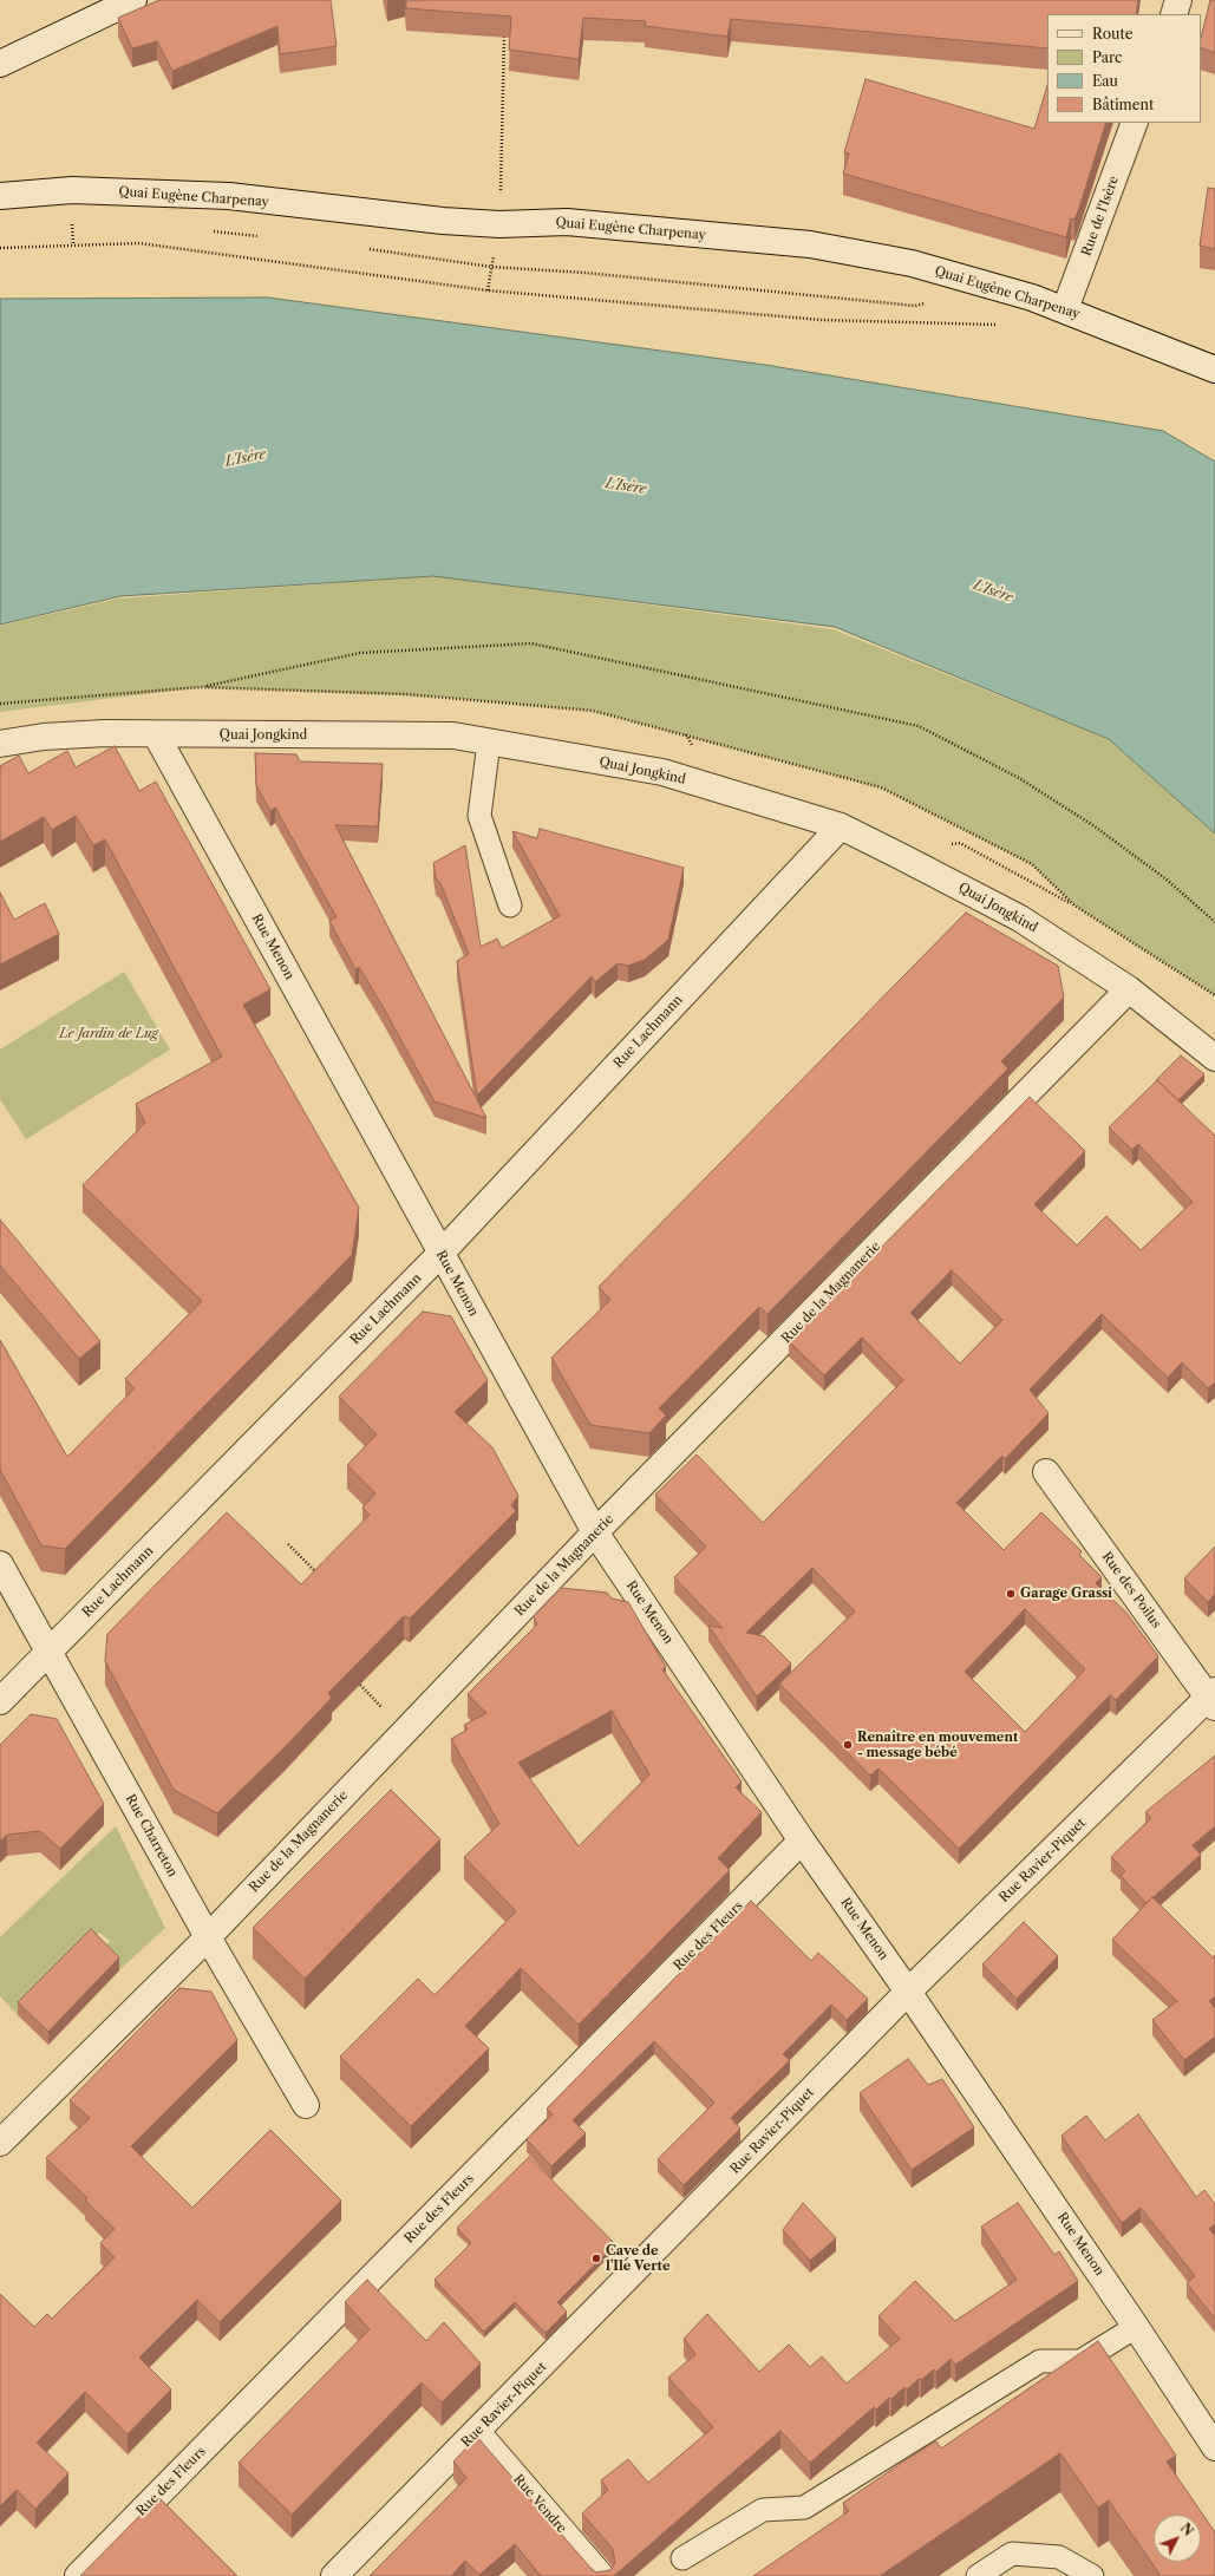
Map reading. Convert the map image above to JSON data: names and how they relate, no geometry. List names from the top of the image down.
{
  "streets": {
    "street": [
      "Quai Eugène Charpenay",
      "Rue de l'Isère",
      "Quai Jongkind",
      "Rue Menon",
      "Rue Lachmann",
      "Rue de la Magnanerie",
      "Rue des Poilus",
      "Rue Charreton",
      "Rue Ravier-Piquet",
      "Rue des Fleurs",
      "Rue Vendre"
    ]
  },
  "crossings": [
    ["Quai Eugène Charpenay", "Rue de l'Isère"],
    ["Quai Jongkind", "Rue Menon"],
    ["Quai Jongkind", "Rue Lachmann"],
    ["Quai Jongkind", "Rue de la Magnanerie"],
    ["Rue Menon", "Rue Lachmann"],
    ["Rue Menon", "Rue de la Magnanerie"],
    ["Rue Menon", "Rue Ravier-Piquet"],
    ["Rue Menon", "Rue des Fleurs"],
    ["Rue Lachmann", "Rue Charreton"],
    ["Rue de la Magnanerie", "Rue Charreton"],
    ["Rue des Poilus", "Rue Ravier-Piquet"],
    ["Rue Ravier-Piquet", "Rue Vendre"]
  ],
  "water": ["L'Isère"],
  "parks": ["Le Jardin de Lug"],
  "places": ["Garage Grassi", "Renaître en mouvement - message bébé", "Cave de l'Ile Verte"],
  "legend": [
    "Route",
    "Parc",
    "Eau",
    "Bâtiment"
  ],
  "north": "top right"
}
